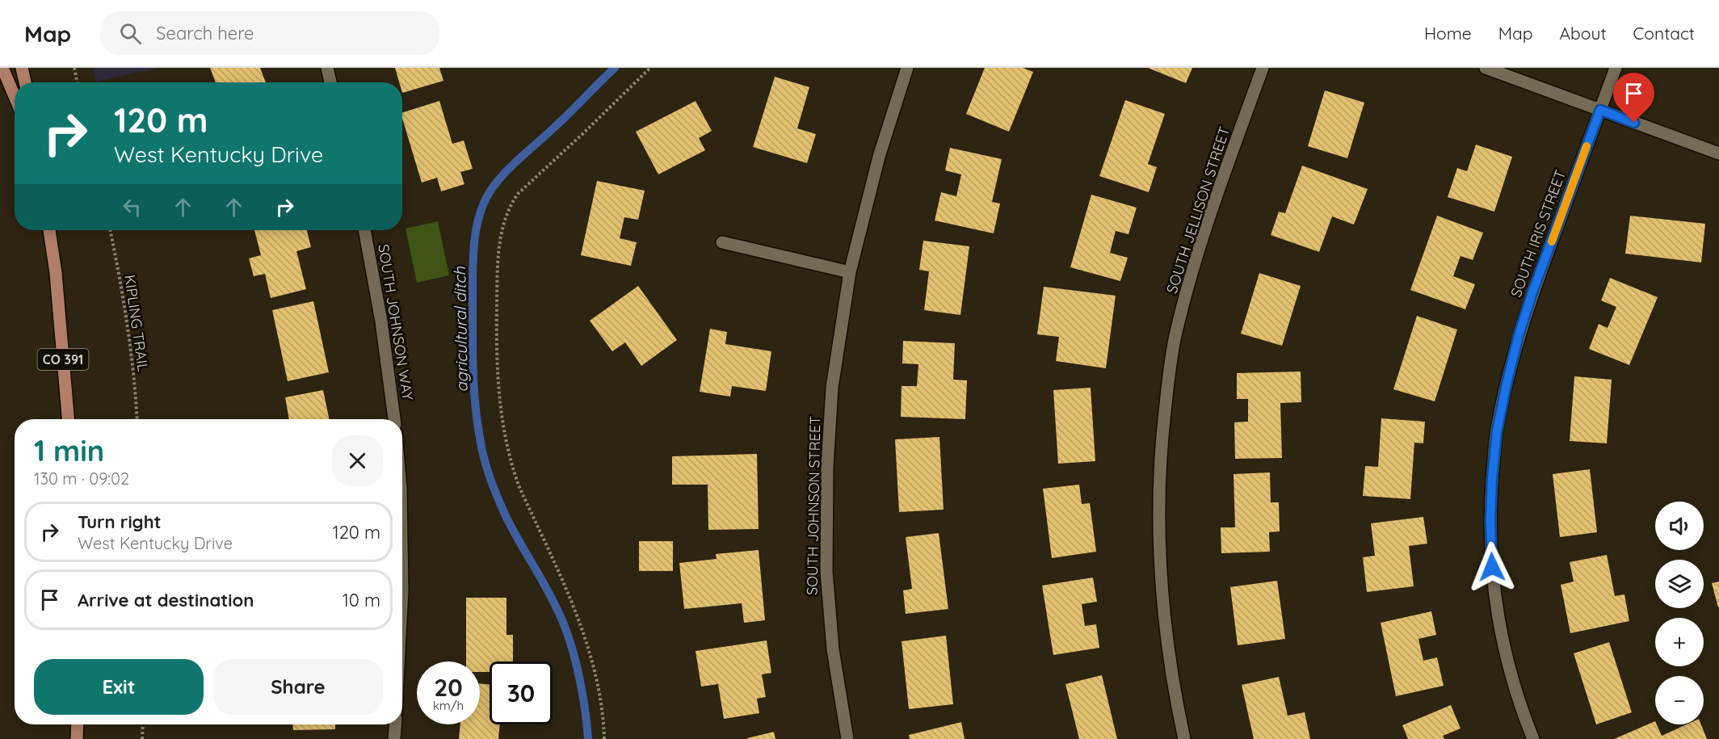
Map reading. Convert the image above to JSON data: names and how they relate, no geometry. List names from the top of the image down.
{
  "streets": {
    "main road": ["CO 391"],
    "street": [
      "SOUTH JELLISON STREET",
      "SOUTH IRIS STREET",
      "SOUTH JOHNSON WAY",
      "SOUTH JOHNSON STREET"
    ],
    "path": ["KIPLING TRAIL"]
  },
  "water": ["agricultural ditch"],
  "page": {
    "header": "Map",
    "search": "Search here",
    "nav": [
      "Home",
      "Map",
      "About",
      "Contact"
    ],
    "turn": ["120 m", "West Kentucky Drive"],
    "heading": ["1 min", "130 m · 09:02"],
    "map_buttons": ["+", "−"],
    "list": [
      {
        "name": "Turn right",
        "note": "West Kentucky Drive",
        "value": "120 m"
      },
      {
        "name": "Arrive at destination",
        "value": "10 m"
      }
    ],
    "buttons": ["Exit", "Share"],
    "speed": "20 km/h",
    "limit": "30"
  }
}
